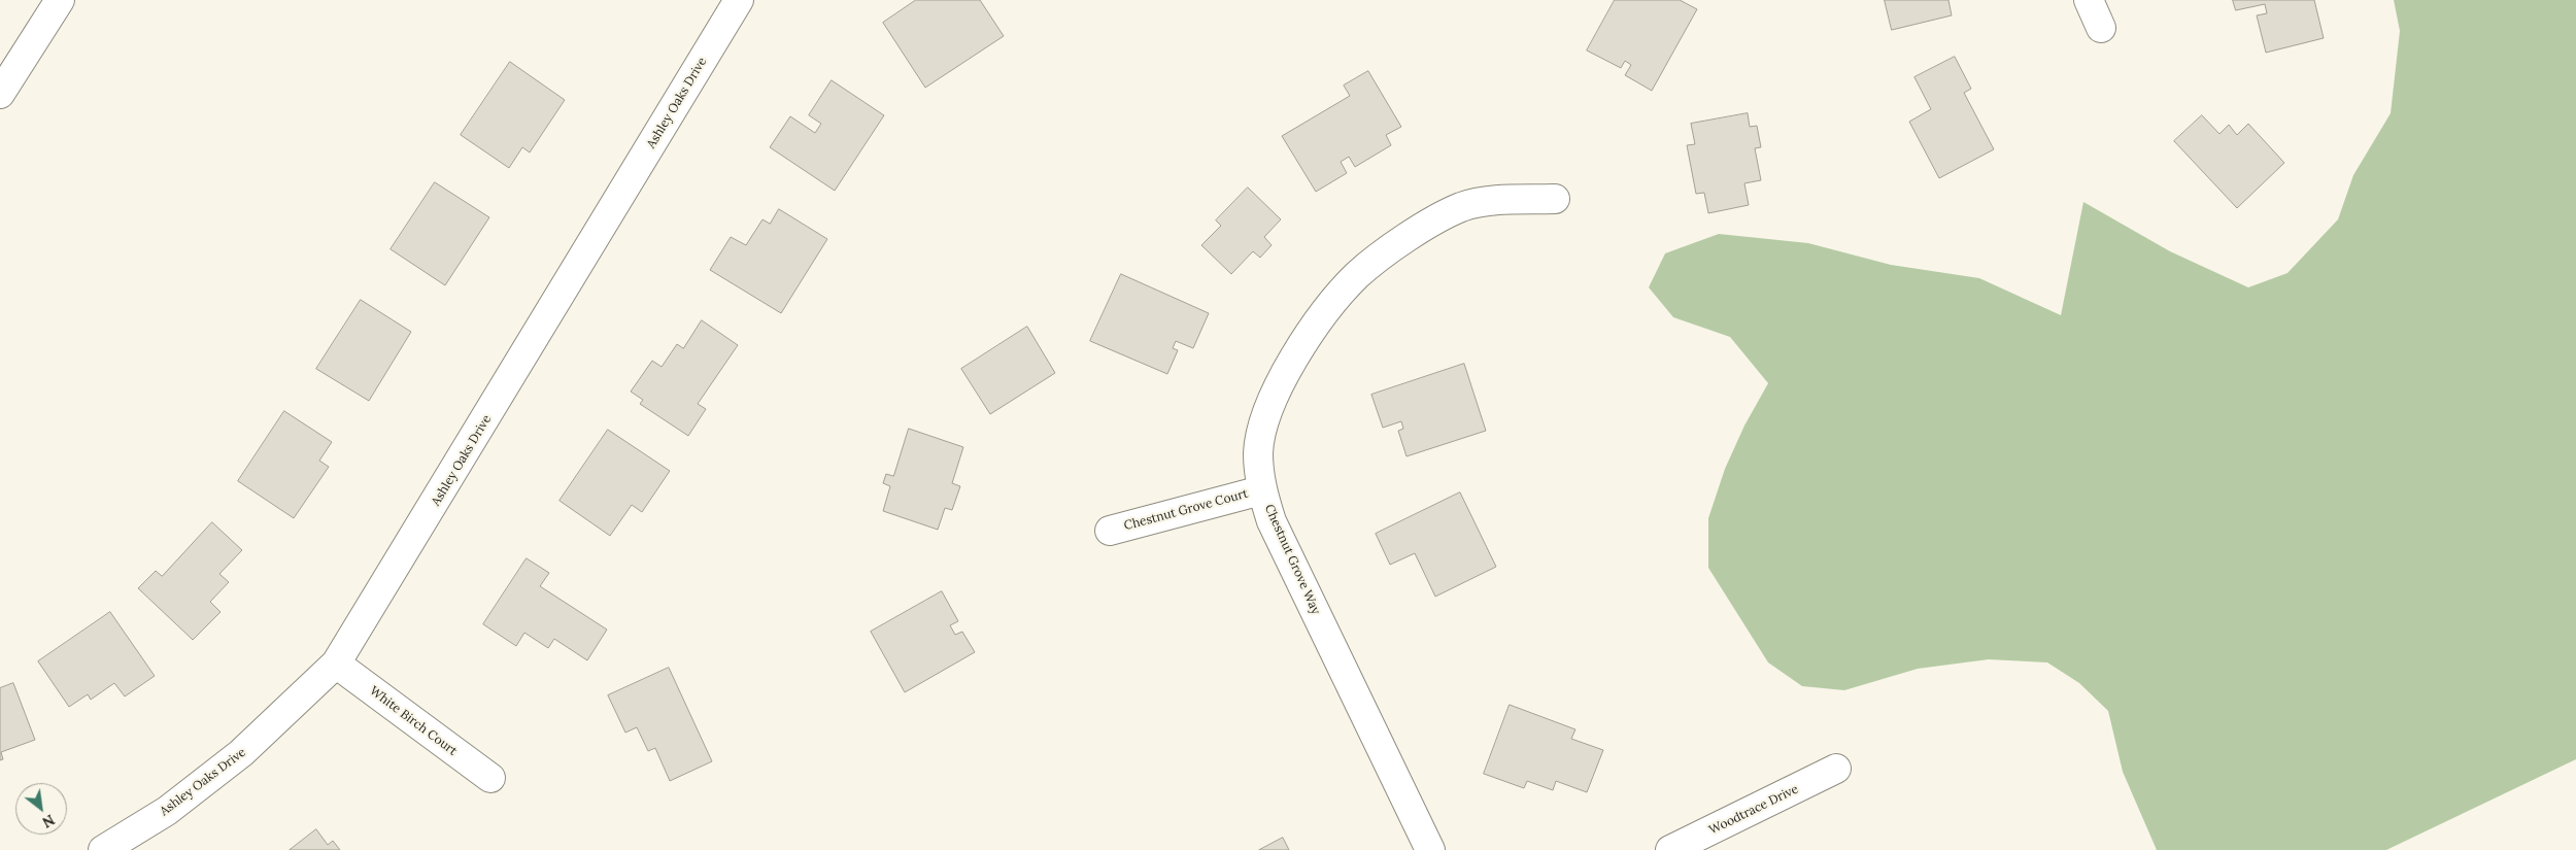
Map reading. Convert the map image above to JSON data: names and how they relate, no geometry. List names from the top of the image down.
{
  "streets": {
    "street": [
      "Ashley Oaks Drive",
      "Chestnut Grove Court",
      "Chestnut Grove Way",
      "White Birch Court",
      "Woodtrace Drive"
    ]
  },
  "crossings": [
    ["Ashley Oaks Drive", "White Birch Court"],
    ["Chestnut Grove Court", "Chestnut Grove Way"]
  ],
  "north": "bottom right"
}
